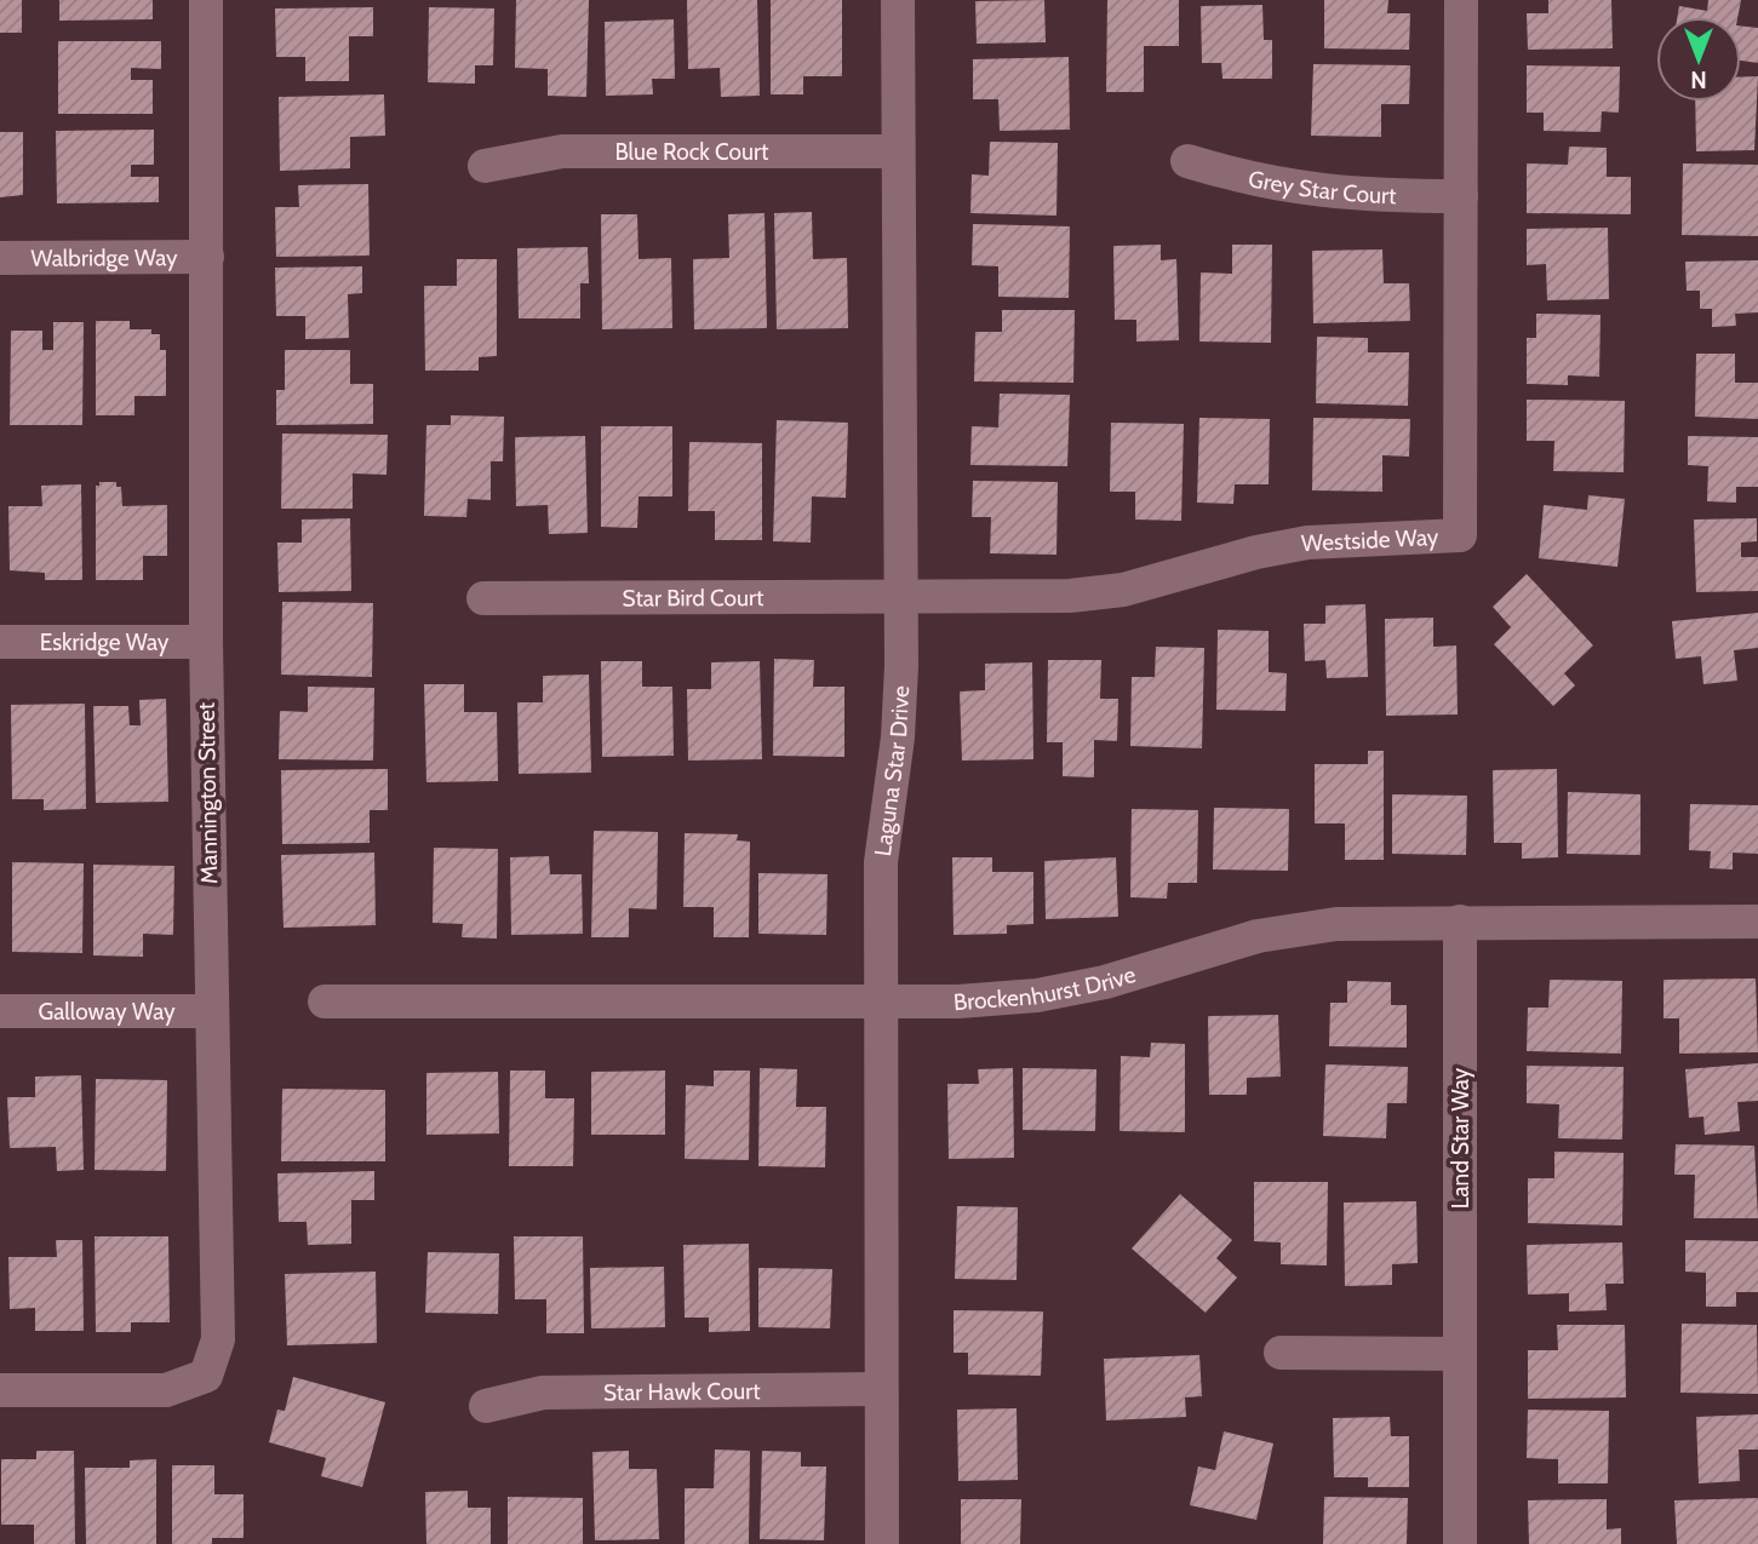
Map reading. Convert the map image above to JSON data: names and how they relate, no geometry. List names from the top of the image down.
{
  "streets": {
    "street": [
      "Blue Rock Court",
      "Grey Star Court",
      "Walbridge Way",
      "Westside Way",
      "Star Bird Court",
      "Eskridge Way",
      "Laguna Star Drive",
      "Mannington Street",
      "Brockenhurst Drive",
      "Galloway Way",
      "Land Star Way",
      "Star Hawk Court"
    ]
  },
  "crossings": [
    ["Blue Rock Court", "Laguna Star Drive"],
    ["Grey Star Court", "Westside Way"],
    ["Walbridge Way", "Mannington Street"],
    ["Westside Way", "Star Bird Court"],
    ["Westside Way", "Laguna Star Drive"],
    ["Star Bird Court", "Laguna Star Drive"],
    ["Eskridge Way", "Mannington Street"],
    ["Laguna Star Drive", "Brockenhurst Drive"],
    ["Laguna Star Drive", "Star Hawk Court"],
    ["Mannington Street", "Galloway Way"],
    ["Brockenhurst Drive", "Land Star Way"]
  ],
  "north": "bottom"
}
